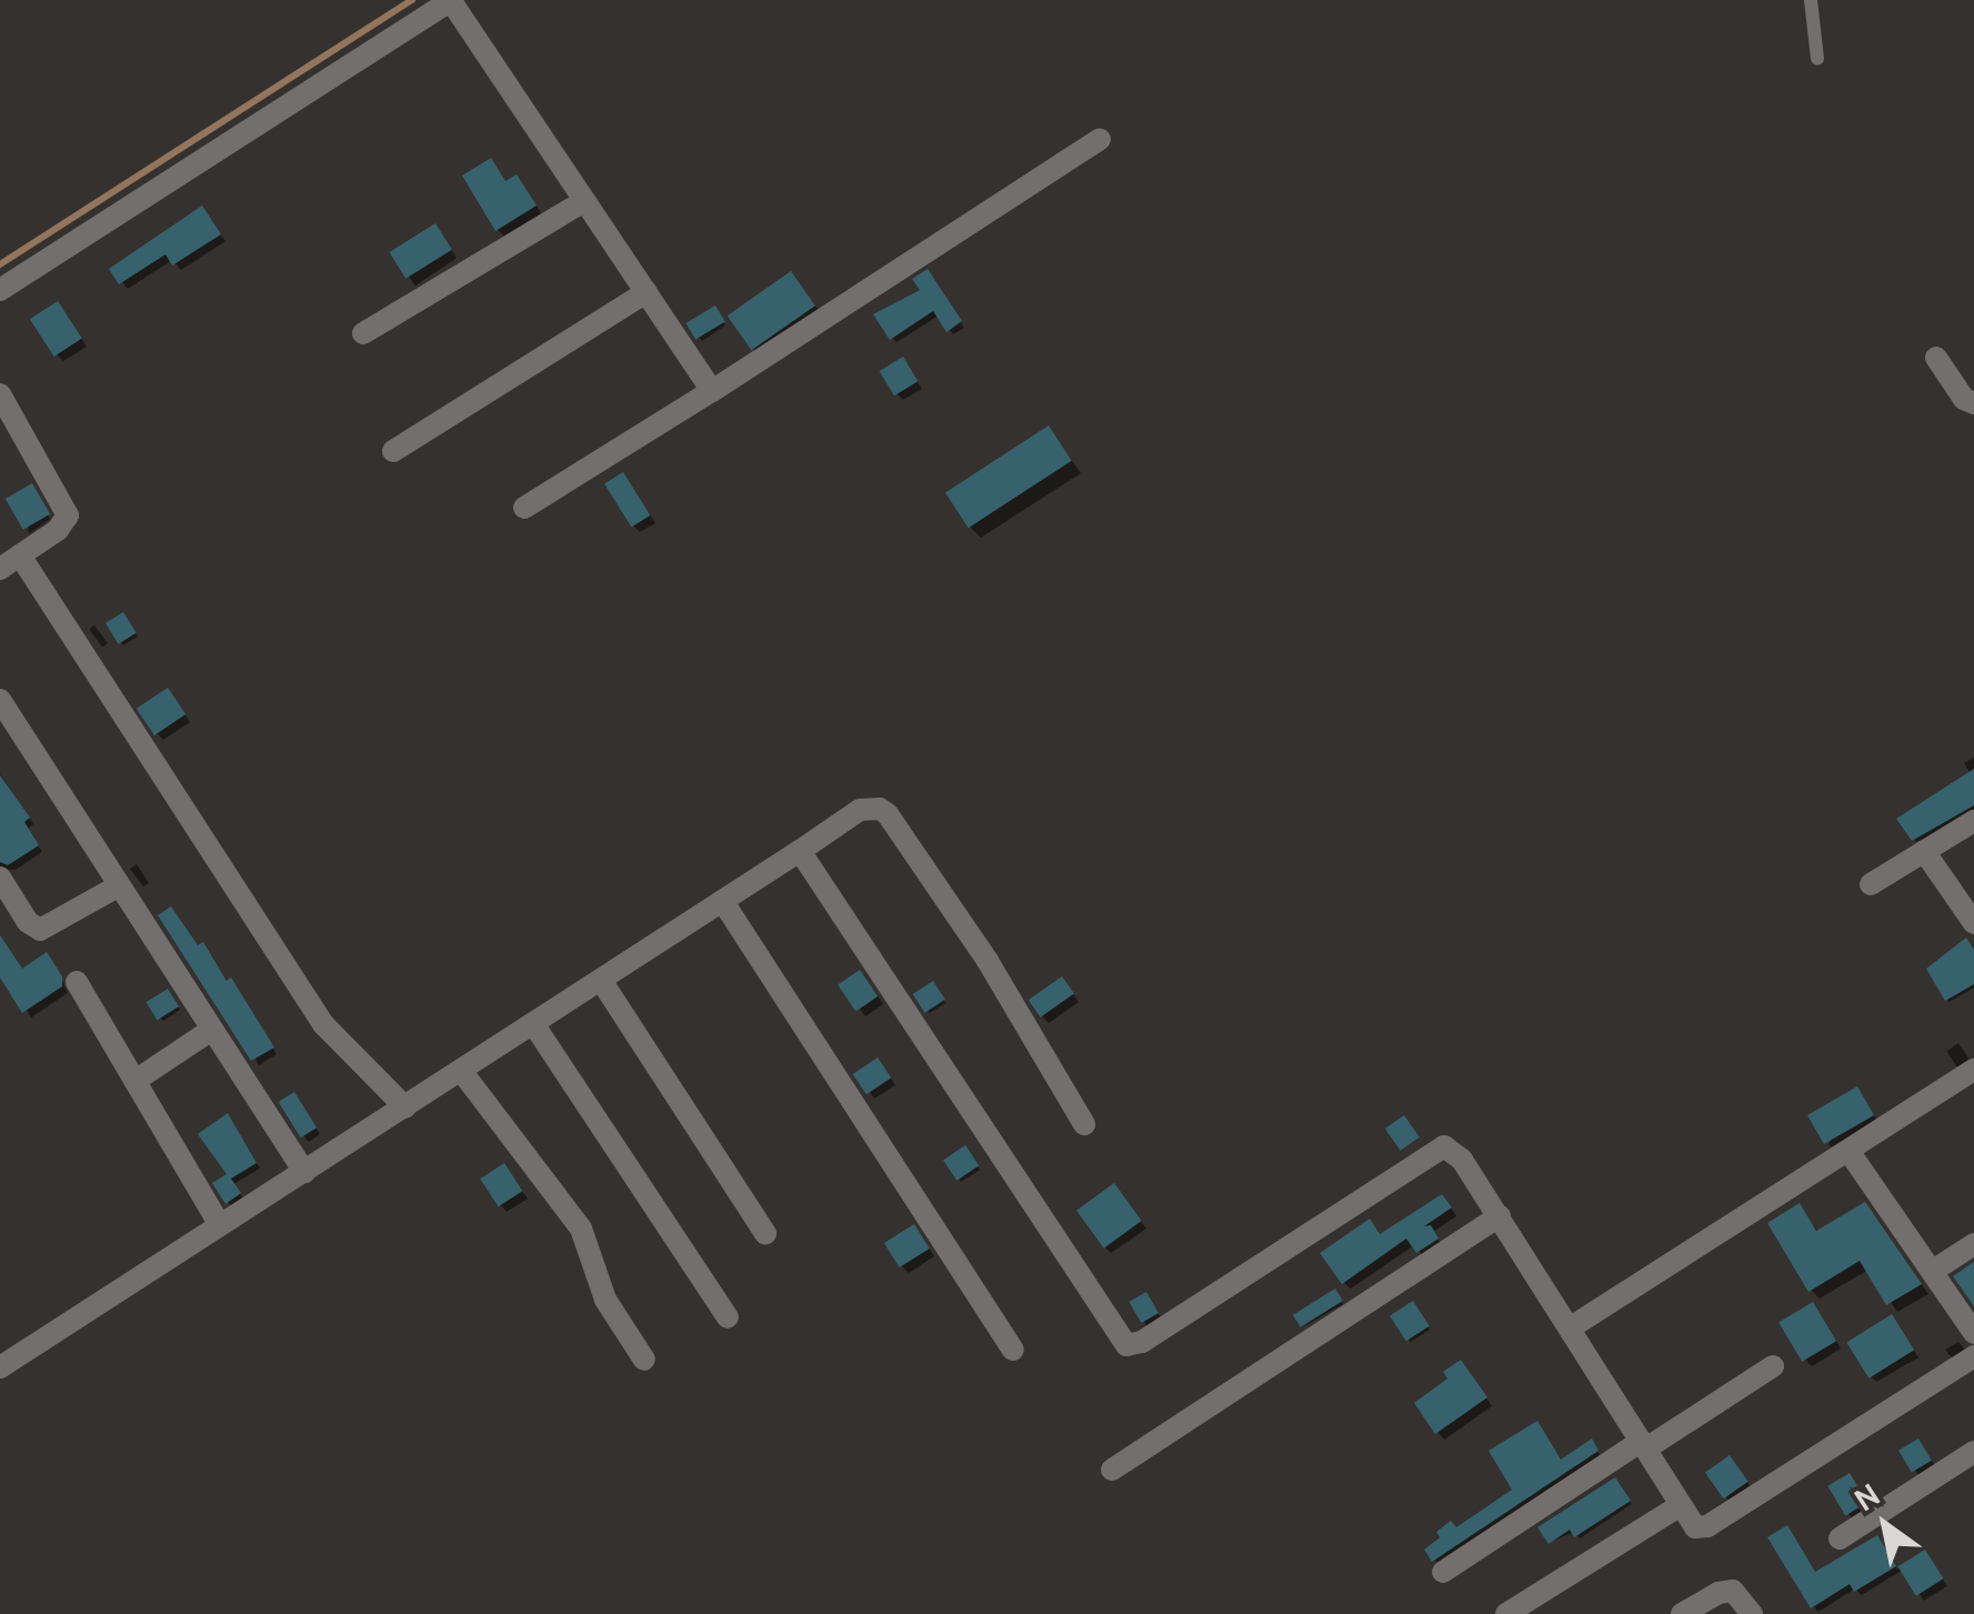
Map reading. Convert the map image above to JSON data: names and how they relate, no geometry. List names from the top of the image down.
{
  "north": "top left"
}
